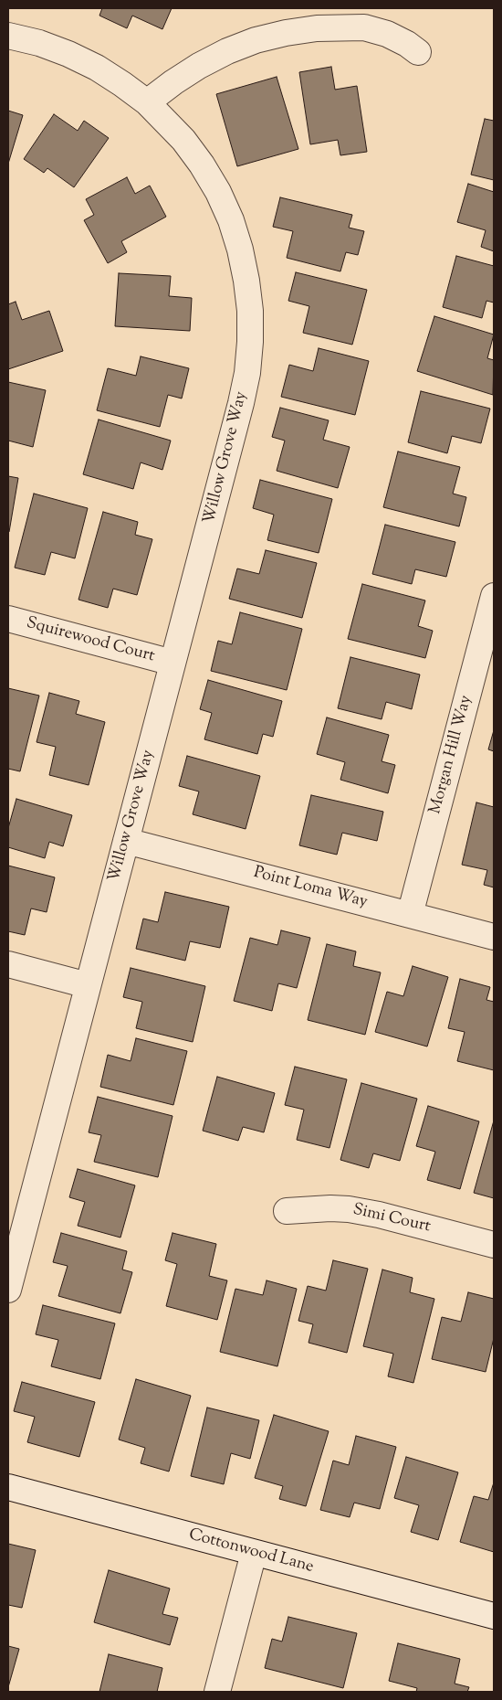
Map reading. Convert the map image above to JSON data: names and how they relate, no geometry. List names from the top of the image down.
{
  "streets": {
    "street": [
      "Willow Grove Way",
      "Squirewood Court",
      "Morgan Hill Way",
      "Point Loma Way",
      "Simi Court",
      "Cottonwood Lane"
    ]
  },
  "crossings": [
    ["Willow Grove Way", "Squirewood Court"],
    ["Willow Grove Way", "Point Loma Way"],
    ["Morgan Hill Way", "Point Loma Way"]
  ]
}
